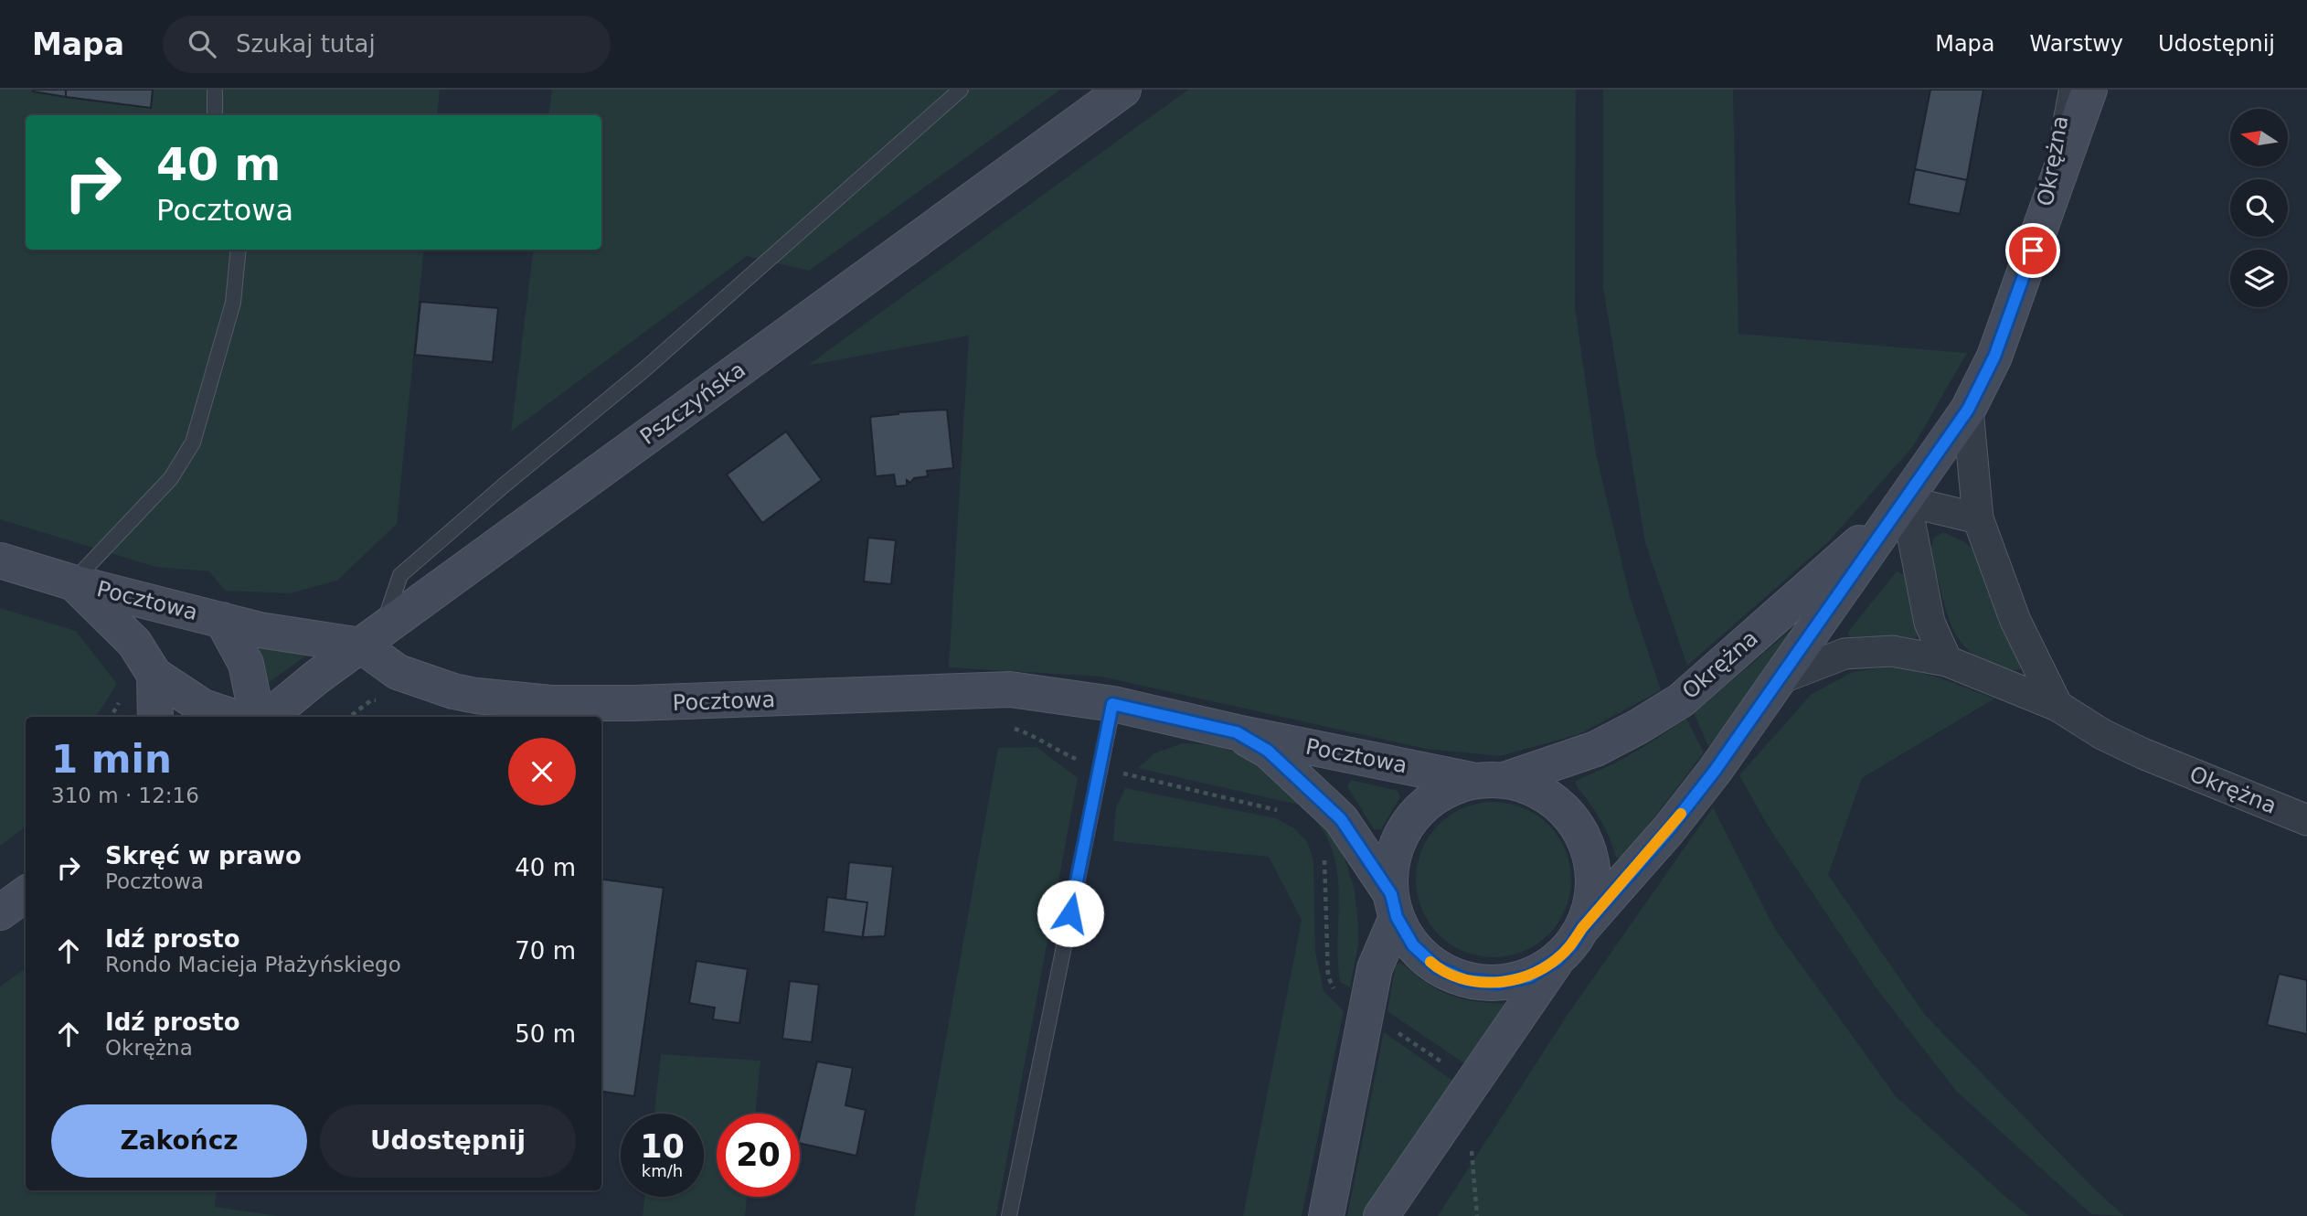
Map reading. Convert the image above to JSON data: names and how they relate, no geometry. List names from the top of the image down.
{
  "streets": {
    "street": ["Okrężna", "Pszczyńska", "Pocztowa"]
  },
  "crossings": [
    ["Okrężna", "Pocztowa"],
    ["Pszczyńska", "Pocztowa"]
  ],
  "north": "left",
  "page": {
    "header": "Mapa",
    "search": "Szukaj tutaj",
    "nav": ["Mapa", "Warstwy", "Udostępnij"],
    "turn": ["40 m", "Pocztowa"],
    "heading": ["1 min", "310 m · 12:16"],
    "list": [
      {
        "name": "Skręć w prawo",
        "note": "Pocztowa",
        "value": "40 m"
      },
      {
        "name": "Idź prosto",
        "note": "Rondo Macieja Płażyńskiego",
        "value": "70 m"
      },
      {
        "name": "Idź prosto",
        "note": "Okrężna",
        "value": "50 m"
      }
    ],
    "buttons": ["Zakończ", "Udostępnij"],
    "speed": "10 km/h",
    "limit": "20"
  }
}
